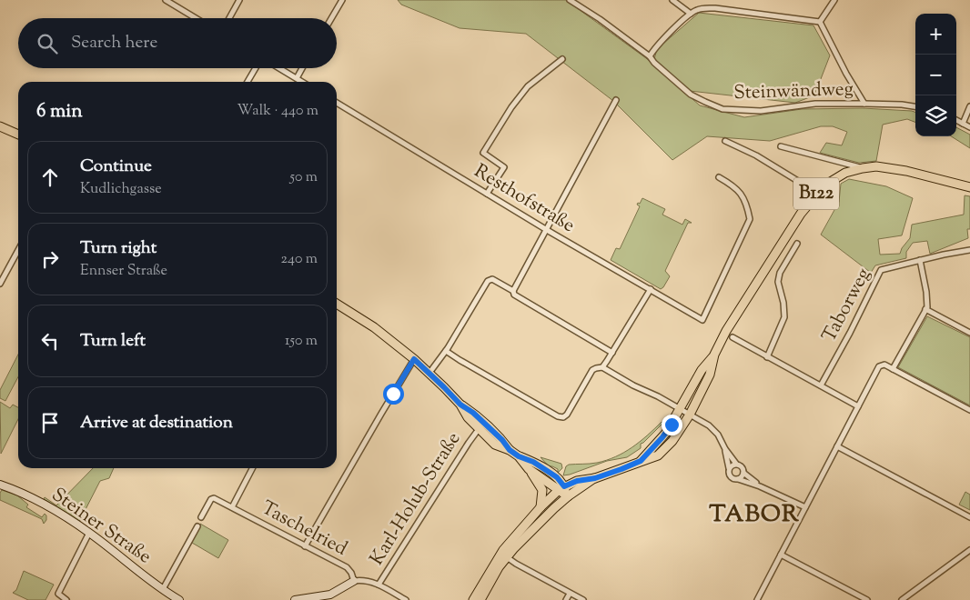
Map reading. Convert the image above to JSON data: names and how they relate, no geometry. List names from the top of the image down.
{
  "streets": {
    "main road": ["B122"],
    "street": [
      "Steinwändweg",
      "Resthofstraße",
      "Taborweg",
      "Karl-Holub-Straße",
      "Steiner Straße",
      "Taschelried"
    ]
  },
  "crossings": [
    ["Karl-Holub-Straße", "Taschelried"]
  ],
  "districts": ["TABOR"],
  "page": {
    "map_buttons": ["+", "−"],
    "search": "Search here",
    "heading": ["6 min", "Walk · 440 m"],
    "list": [
      ["Continue", "Kudlichgasse", "50 m"],
      ["Turn right", "Ennser Straße", "240 m"],
      ["Turn left", "150 m"],
      "Arrive at destination"
    ]
  }
}
